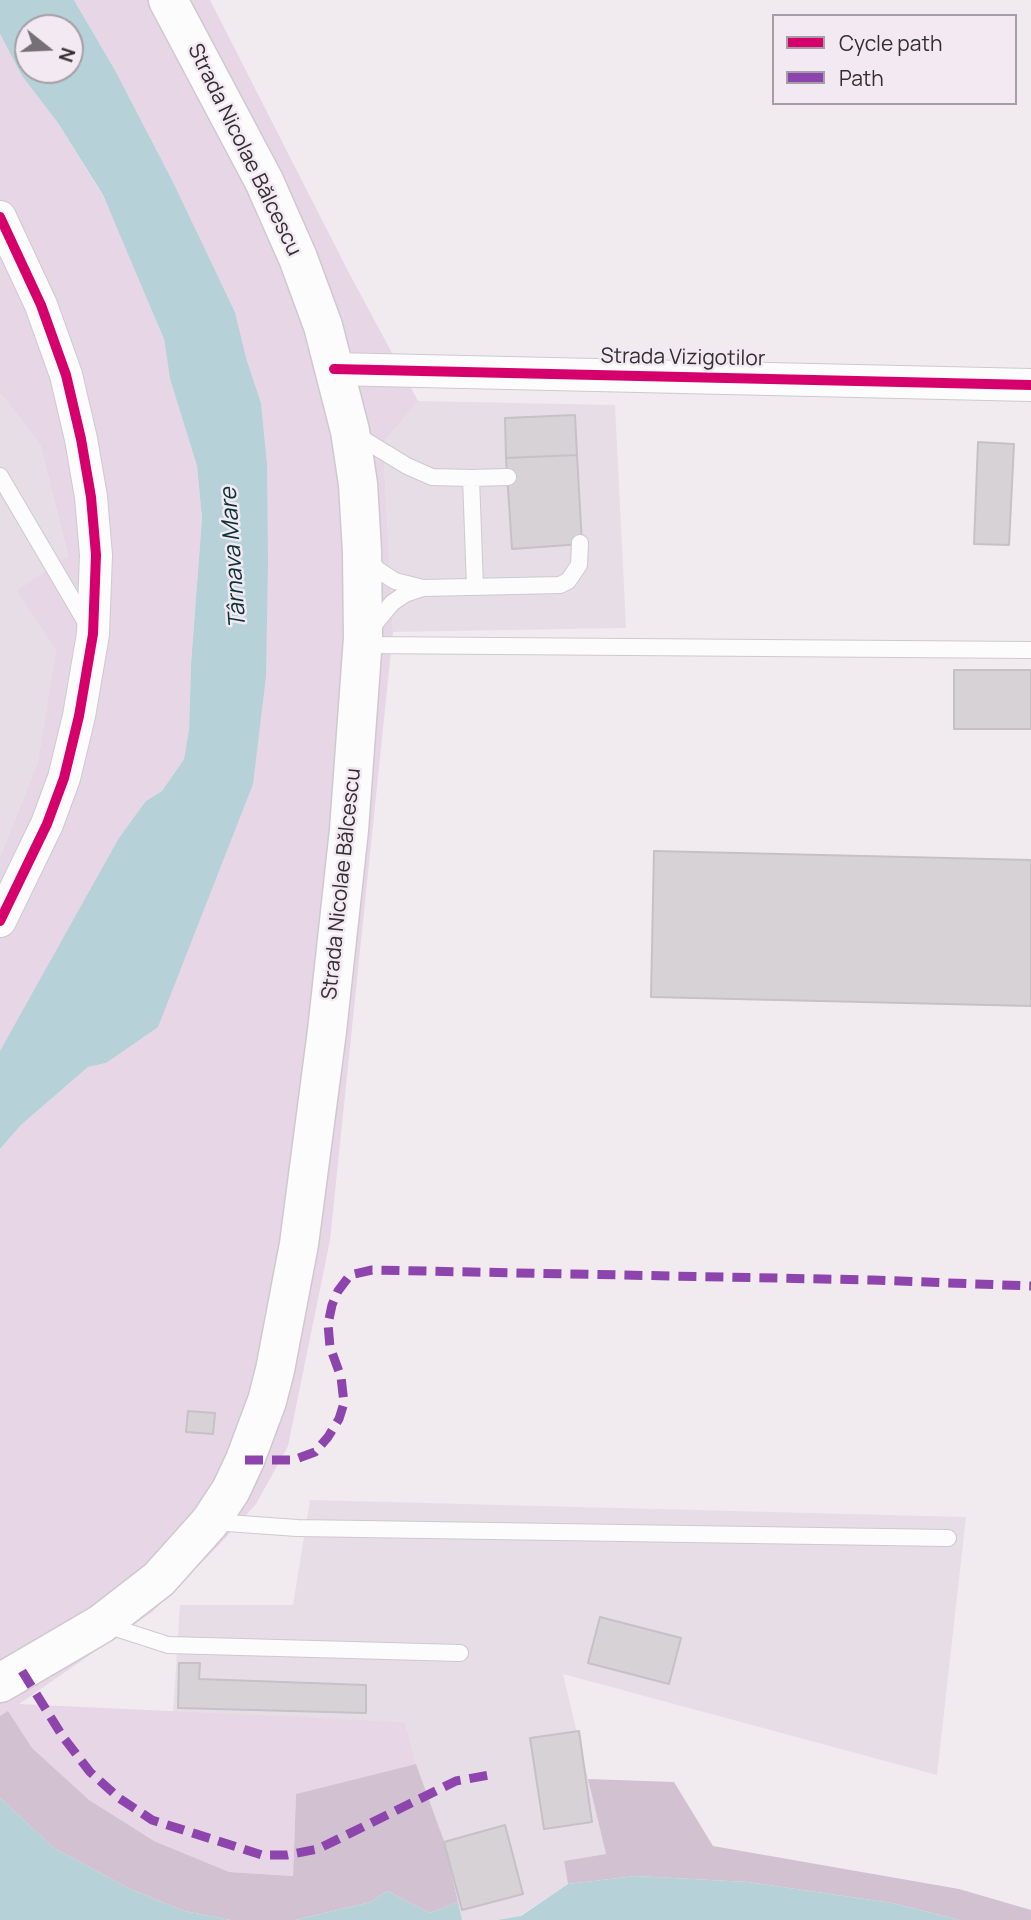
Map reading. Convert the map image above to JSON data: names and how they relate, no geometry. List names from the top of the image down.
{
  "streets": {
    "main road": ["Strada Nicolae Bălcescu"],
    "street": ["Strada Vizigotilor"]
  },
  "crossings": [
    ["Strada Nicolae Bălcescu", "Strada Vizigotilor"]
  ],
  "water": ["Târnava Mare"],
  "legend": ["Cycle path", "Path"],
  "north": "right"
}
